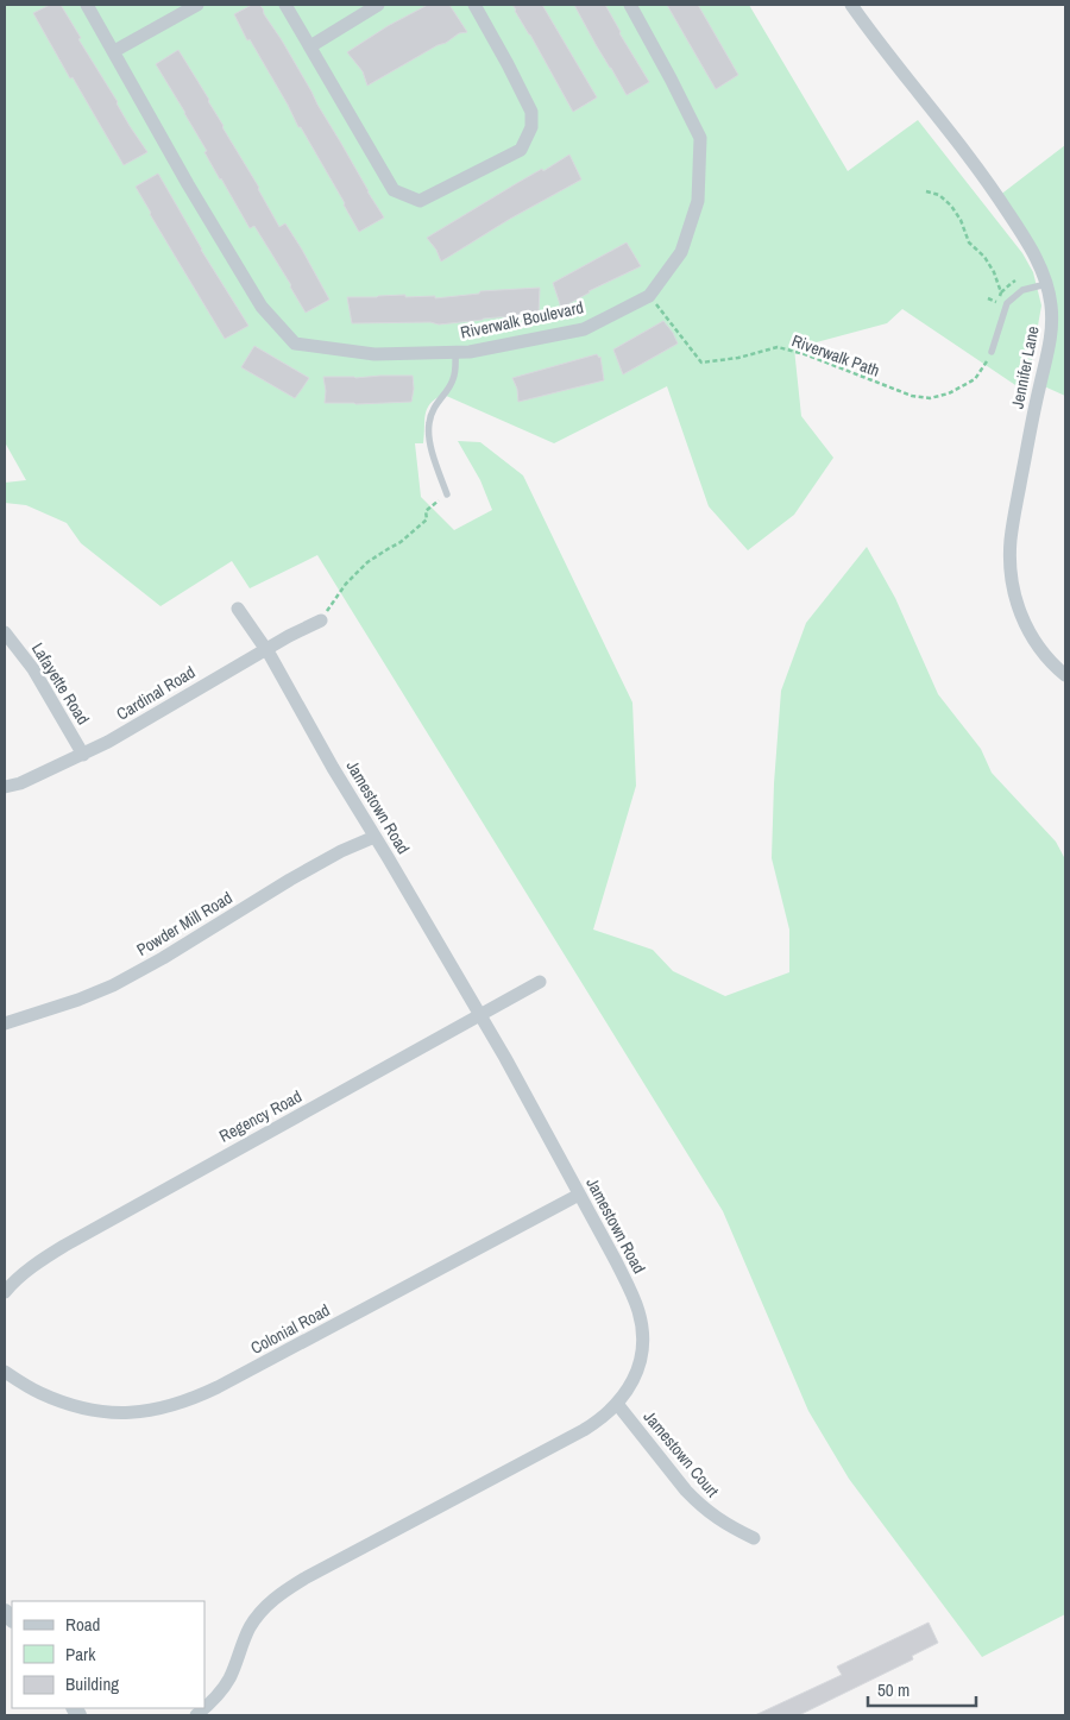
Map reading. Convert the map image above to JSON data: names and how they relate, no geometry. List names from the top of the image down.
{
  "streets": {
    "street": [
      "Riverwalk Boulevard",
      "Jennifer Lane",
      "Lafayette Road",
      "Cardinal Road",
      "Jamestown Road",
      "Powder Mill Road",
      "Regency Road",
      "Colonial Road",
      "Jamestown Court"
    ],
    "path": ["Riverwalk Path"]
  },
  "crossings": [
    ["Riverwalk Boulevard", "Riverwalk Path"],
    ["Lafayette Road", "Cardinal Road"],
    ["Cardinal Road", "Jamestown Road"],
    ["Jamestown Road", "Powder Mill Road"],
    ["Jamestown Road", "Regency Road"],
    ["Jamestown Road", "Colonial Road"],
    ["Jamestown Road", "Jamestown Court"]
  ],
  "legend": ["Road", "Park", "Building"],
  "scale_bar": "50 m"
}
